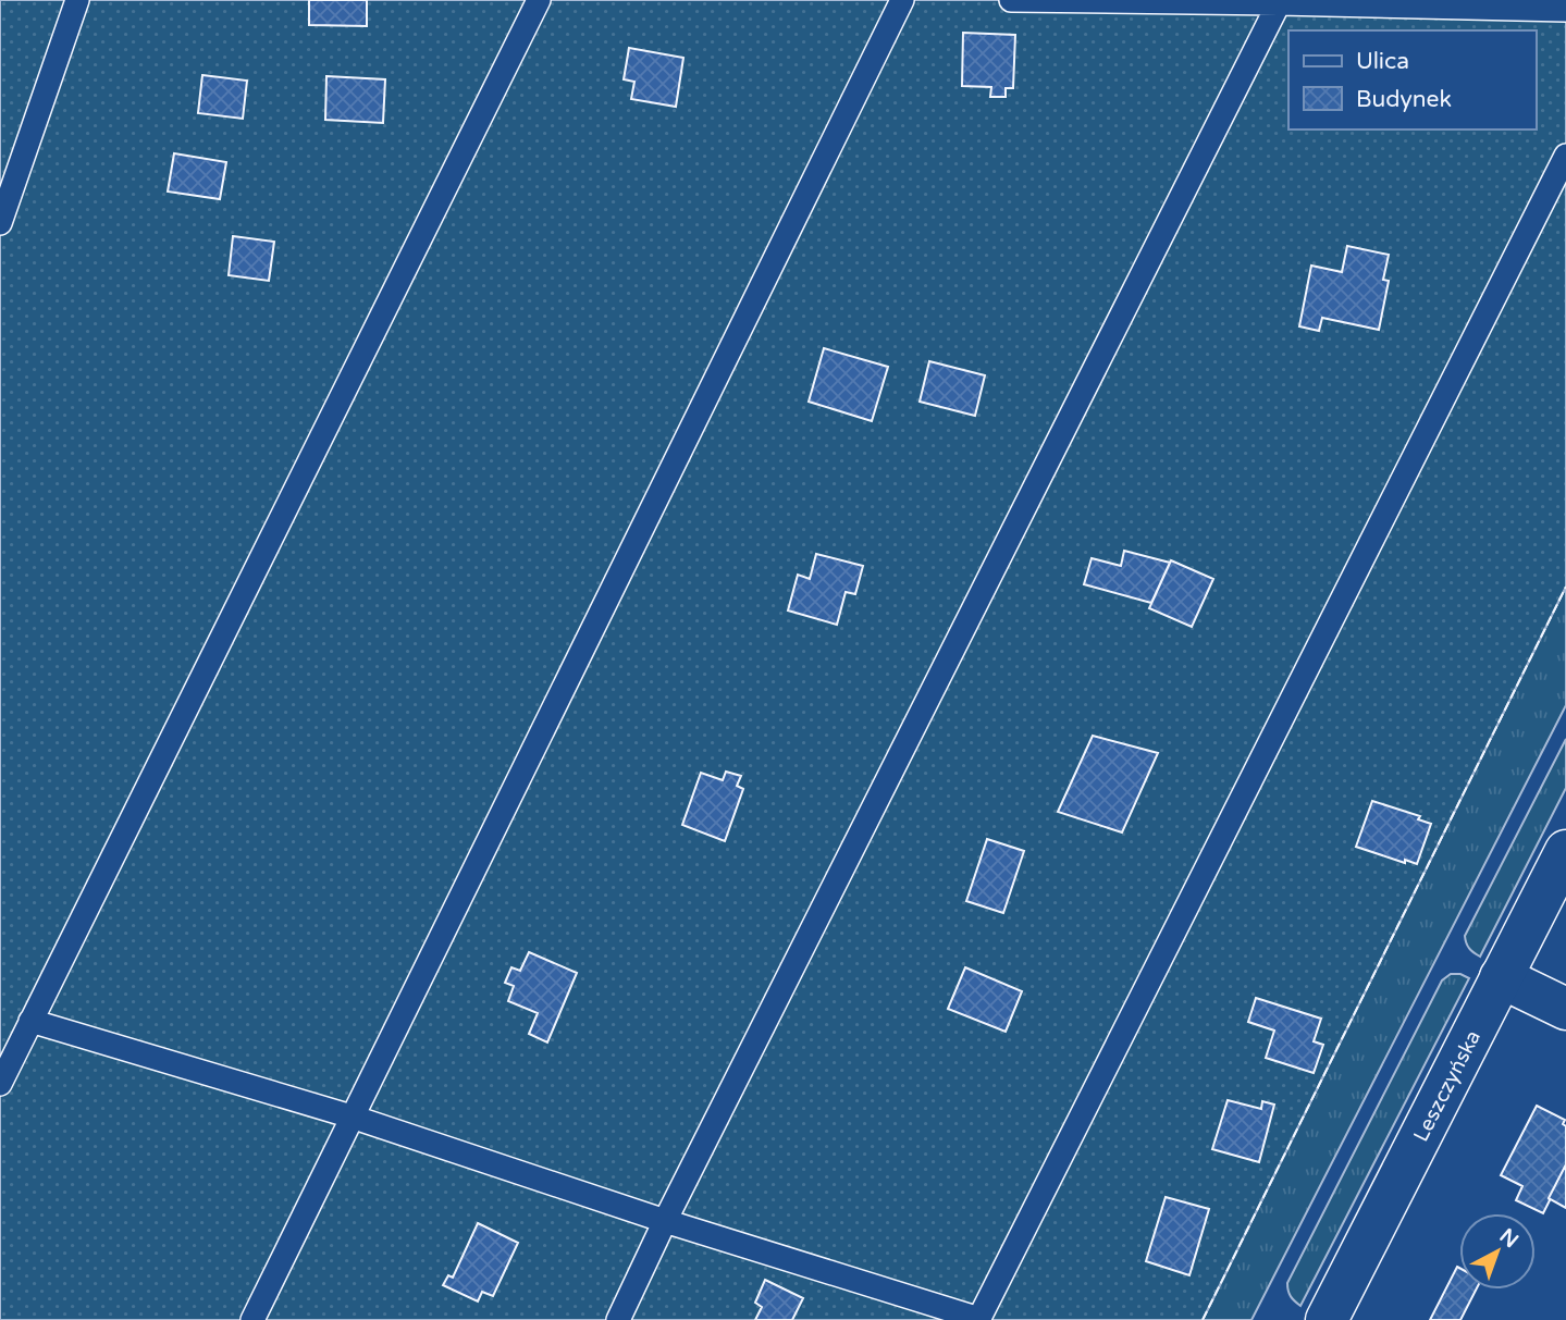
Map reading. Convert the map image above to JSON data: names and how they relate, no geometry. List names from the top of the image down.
{
  "streets": {
    "street": ["Leszczyńska"]
  },
  "legend": ["Ulica", "Budynek"],
  "north": "top right"
}
